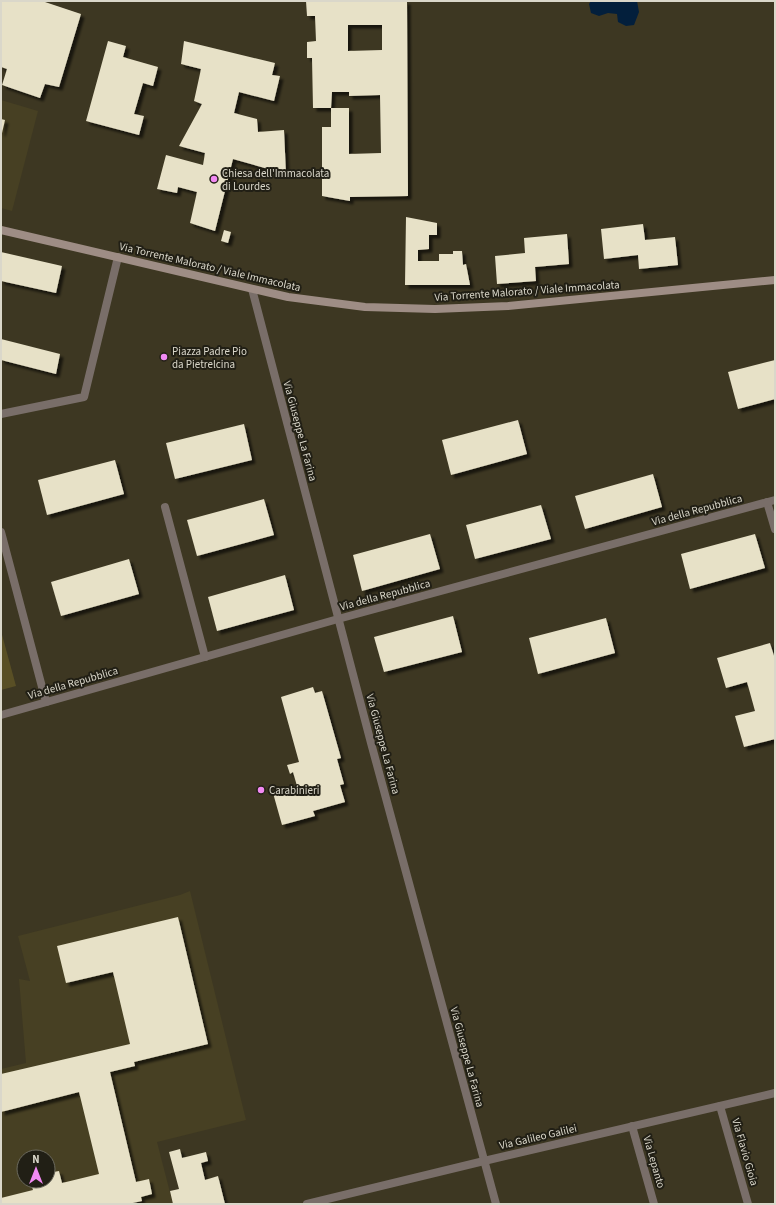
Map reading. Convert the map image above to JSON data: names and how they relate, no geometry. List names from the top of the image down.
{
  "streets": {
    "street": [
      "Via Torrente Malorato / Viale Immacolata",
      "Via Giuseppe La Farina",
      "Via della Repubblica",
      "Via Galileo Galilei",
      "Via Flavio Gioia",
      "Via Lepanto"
    ]
  },
  "crossings": [
    ["Via Torrente Malorato / Viale Immacolata", "Via Giuseppe La Farina"],
    ["Via Giuseppe La Farina", "Via della Repubblica"],
    ["Via Giuseppe La Farina", "Via Galileo Galilei"],
    ["Via Galileo Galilei", "Via Flavio Gioia"],
    ["Via Galileo Galilei", "Via Lepanto"]
  ],
  "places": ["Chiesa dell'Immacolata di Lourdes", "Piazza Padre Pio da Pietrelcina", "Carabinieri"],
  "north": "top"
}
